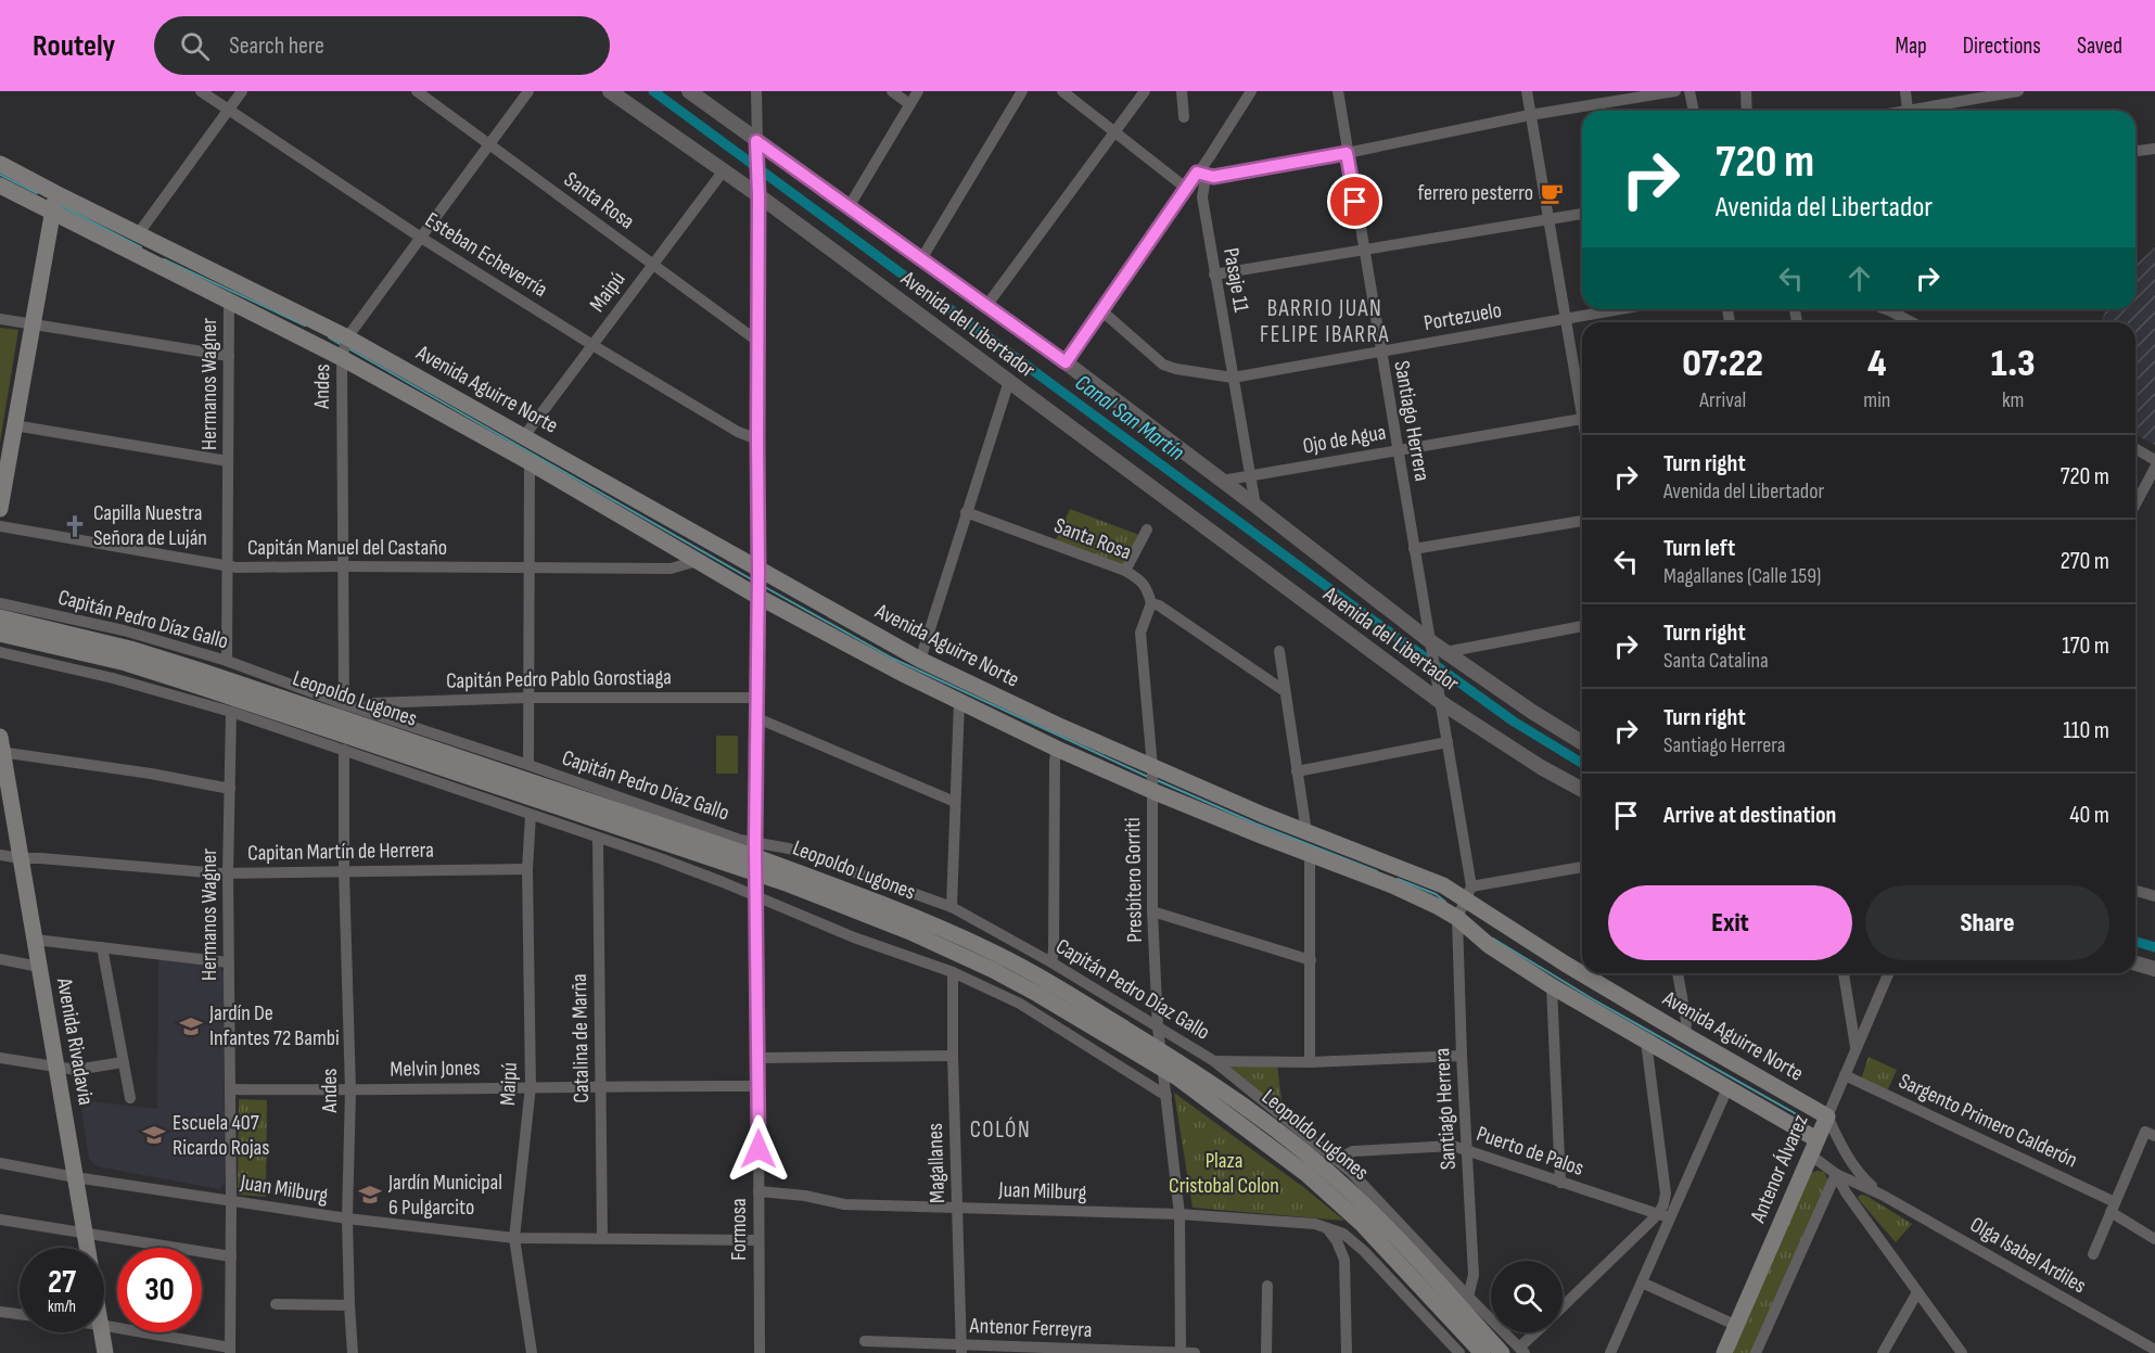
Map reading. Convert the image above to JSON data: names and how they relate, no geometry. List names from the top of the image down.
{
  "streets": {
    "main road": [
      "Avenida Aguirre Norte",
      "Leopoldo Lugones",
      "Avenida Rivadavia",
      "Antenor Álvarez"
    ],
    "street": [
      "Santa Rosa",
      "Esteban Echeverría",
      "Pasaje 11",
      "Maipú",
      "Portezuelo",
      "Avenida del Libertador",
      "Hermanos Wagner",
      "Andes",
      "Santiago Herrera",
      "Ojo de Agua",
      "Capitán Manuel del Castaño",
      "Capitán Pedro Díaz Gallo",
      "Capitán Pedro Pablo Gorostiaga",
      "Capitan Martín de Herrera",
      "Presbítero Gorriti",
      "Catalina de Marña",
      "Melvin Jones",
      "Sargento Primero Calderón",
      "Puerto de Palos",
      "Magallanes",
      "Juan Milburg",
      "Formosa",
      "Olga Isabel Ardiles",
      "Antenor Ferreyra"
    ]
  },
  "crossings": [
    ["Santa Rosa", "Maipú"],
    ["Santa Rosa", "Andes"],
    ["Santa Rosa", "Presbítero Gorriti"],
    ["Santa Rosa", "Formosa"],
    ["Esteban Echeverría", "Maipú"],
    ["Esteban Echeverría", "Andes"],
    ["Esteban Echeverría", "Formosa"],
    ["Pasaje 11", "Portezuelo"],
    ["Pasaje 11", "Avenida del Libertador"],
    ["Pasaje 11", "Ojo de Agua"],
    ["Maipú", "Avenida del Libertador"],
    ["Maipú", "Avenida Aguirre Norte"],
    ["Maipú", "Capitan Martín de Herrera"],
    ["Maipú", "Melvin Jones"],
    ["Maipú", "Juan Milburg"],
    ["Portezuelo", "Santiago Herrera"],
    ["Avenida del Libertador", "Santiago Herrera"],
    ["Avenida del Libertador", "Ojo de Agua"],
    ["Avenida del Libertador", "Formosa"],
    ["Hermanos Wagner", "Avenida Aguirre Norte"],
    ["Hermanos Wagner", "Capitán Manuel del Castaño"],
    ["Hermanos Wagner", "Capitán Pedro Díaz Gallo"],
    ["Hermanos Wagner", "Capitan Martín de Herrera"],
    ["Hermanos Wagner", "Melvin Jones"],
    ["Hermanos Wagner", "Juan Milburg"],
    ["Andes", "Avenida Aguirre Norte"],
    ["Andes", "Capitán Manuel del Castaño"],
    ["Andes", "Capitán Pedro Díaz Gallo"],
    ["Andes", "Capitan Martín de Herrera"],
    ["Andes", "Melvin Jones"],
    ["Andes", "Juan Milburg"],
    ["Avenida Aguirre Norte", "Santiago Herrera"],
    ["Avenida Aguirre Norte", "Capitán Manuel del Castaño"],
    ["Avenida Aguirre Norte", "Presbítero Gorriti"],
    ["Avenida Aguirre Norte", "Antenor Álvarez"],
    ["Avenida Aguirre Norte", "Formosa"],
    ["Santiago Herrera", "Ojo de Agua"],
    ["Santiago Herrera", "Capitán Pedro Díaz Gallo"],
    ["Santiago Herrera", "Puerto de Palos"],
    ["Capitán Pedro Díaz Gallo", "Capitán Pedro Pablo Gorostiaga"],
    ["Capitán Pedro Díaz Gallo", "Leopoldo Lugones"],
    ["Capitán Pedro Díaz Gallo", "Presbítero Gorriti"],
    ["Capitán Pedro Díaz Gallo", "Puerto de Palos"],
    ["Capitán Pedro Díaz Gallo", "Formosa"],
    ["Capitán Pedro Pablo Gorostiaga", "Formosa"],
    ["Leopoldo Lugones", "Presbítero Gorriti"],
    ["Leopoldo Lugones", "Formosa"],
    ["Capitan Martín de Herrera", "Avenida Rivadavia"],
    ["Presbítero Gorriti", "Juan Milburg"],
    ["Presbítero Gorriti", "Antenor Ferreyra"],
    ["Catalina de Marña", "Melvin Jones"],
    ["Catalina de Marña", "Juan Milburg"],
    ["Avenida Rivadavia", "Juan Milburg"],
    ["Melvin Jones", "Formosa"],
    ["Sargento Primero Calderón", "Antenor Álvarez"],
    ["Magallanes", "Juan Milburg"],
    ["Magallanes", "Antenor Ferreyra"],
    ["Juan Milburg", "Formosa"]
  ],
  "districts": ["BARRIO JUAN FELIPE IBARRA", "COLÓN"],
  "water": ["Canal San Martín"],
  "parks": ["Plaza Cristobal Colon"],
  "places": {
    "cafe": ["ferrero pesterro"],
    "church": ["Capilla Nuestra Señora de Luján"],
    "school or university": ["Jardín De Infantes 72 Bambi", "Escuela 407 Ricardo Rojas", "Jardín Municipal 6 Pulgarcito"]
  },
  "page": {
    "header": "Routely",
    "search": "Search here",
    "nav": ["Map", "Directions", "Saved"],
    "turn": ["720 m", "Avenida del Libertador"],
    "eta": [
      "07:22",
      "Arrival",
      "4",
      "min",
      "1.3",
      "km"
    ],
    "list": [
      {
        "name": "Turn right",
        "note": "Avenida del Libertador",
        "value": "720 m"
      },
      {
        "name": "Turn left",
        "note": "Magallanes (Calle 159)",
        "value": "270 m"
      },
      {
        "name": "Turn right",
        "note": "Santa Catalina",
        "value": "170 m"
      },
      {
        "name": "Turn right",
        "note": "Santiago Herrera",
        "value": "110 m"
      },
      {
        "name": "Arrive at destination",
        "value": "40 m"
      }
    ],
    "buttons": ["Exit", "Share"],
    "speed": "27 km/h",
    "limit": "30"
  }
}
